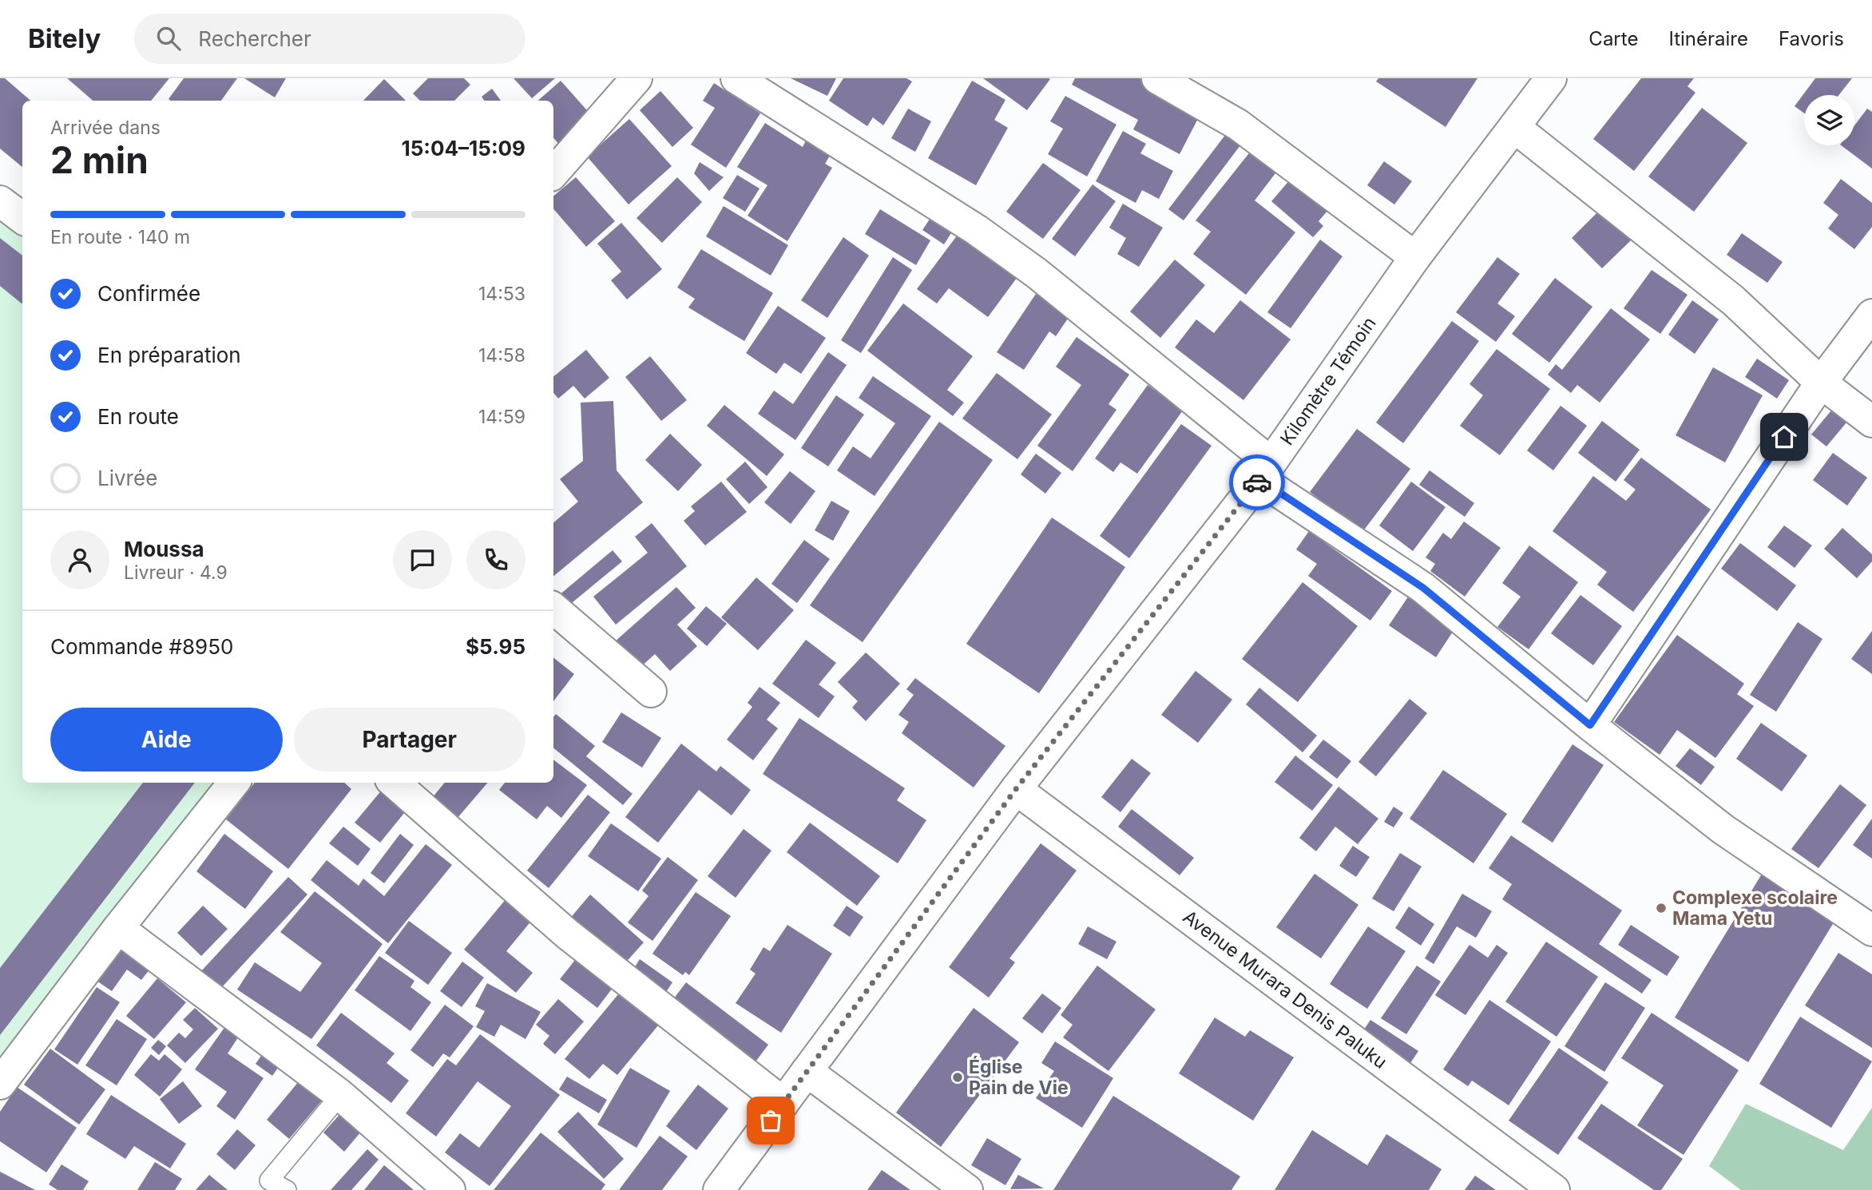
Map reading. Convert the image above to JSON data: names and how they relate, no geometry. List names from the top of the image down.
{
  "streets": {
    "street": ["Kilomètre Témoin", "Avenue Murara Denis Paluku"]
  },
  "crossings": [
    ["Kilomètre Témoin", "Avenue Murara Denis Paluku"]
  ],
  "places": ["Complexe scolaire Mama Yetu", "Église Pain de Vie"],
  "page": {
    "header": "Bitely",
    "search": "Rechercher",
    "nav": ["Carte", "Itinéraire", "Favoris"],
    "heading": ["2 min", "Arrivée dans", "15:04–15:09"],
    "panel": [
      "Moussa",
      "Livreur · 4.9",
      "Commande #8950",
      "$5.95"
    ],
    "bar": "En route · 140 m",
    "list": [
      ["Confirmée", "14:53"],
      ["En préparation", "14:58"],
      ["En route", "14:59"],
      "Livrée"
    ],
    "buttons": ["Aide", "Partager"]
  }
}
